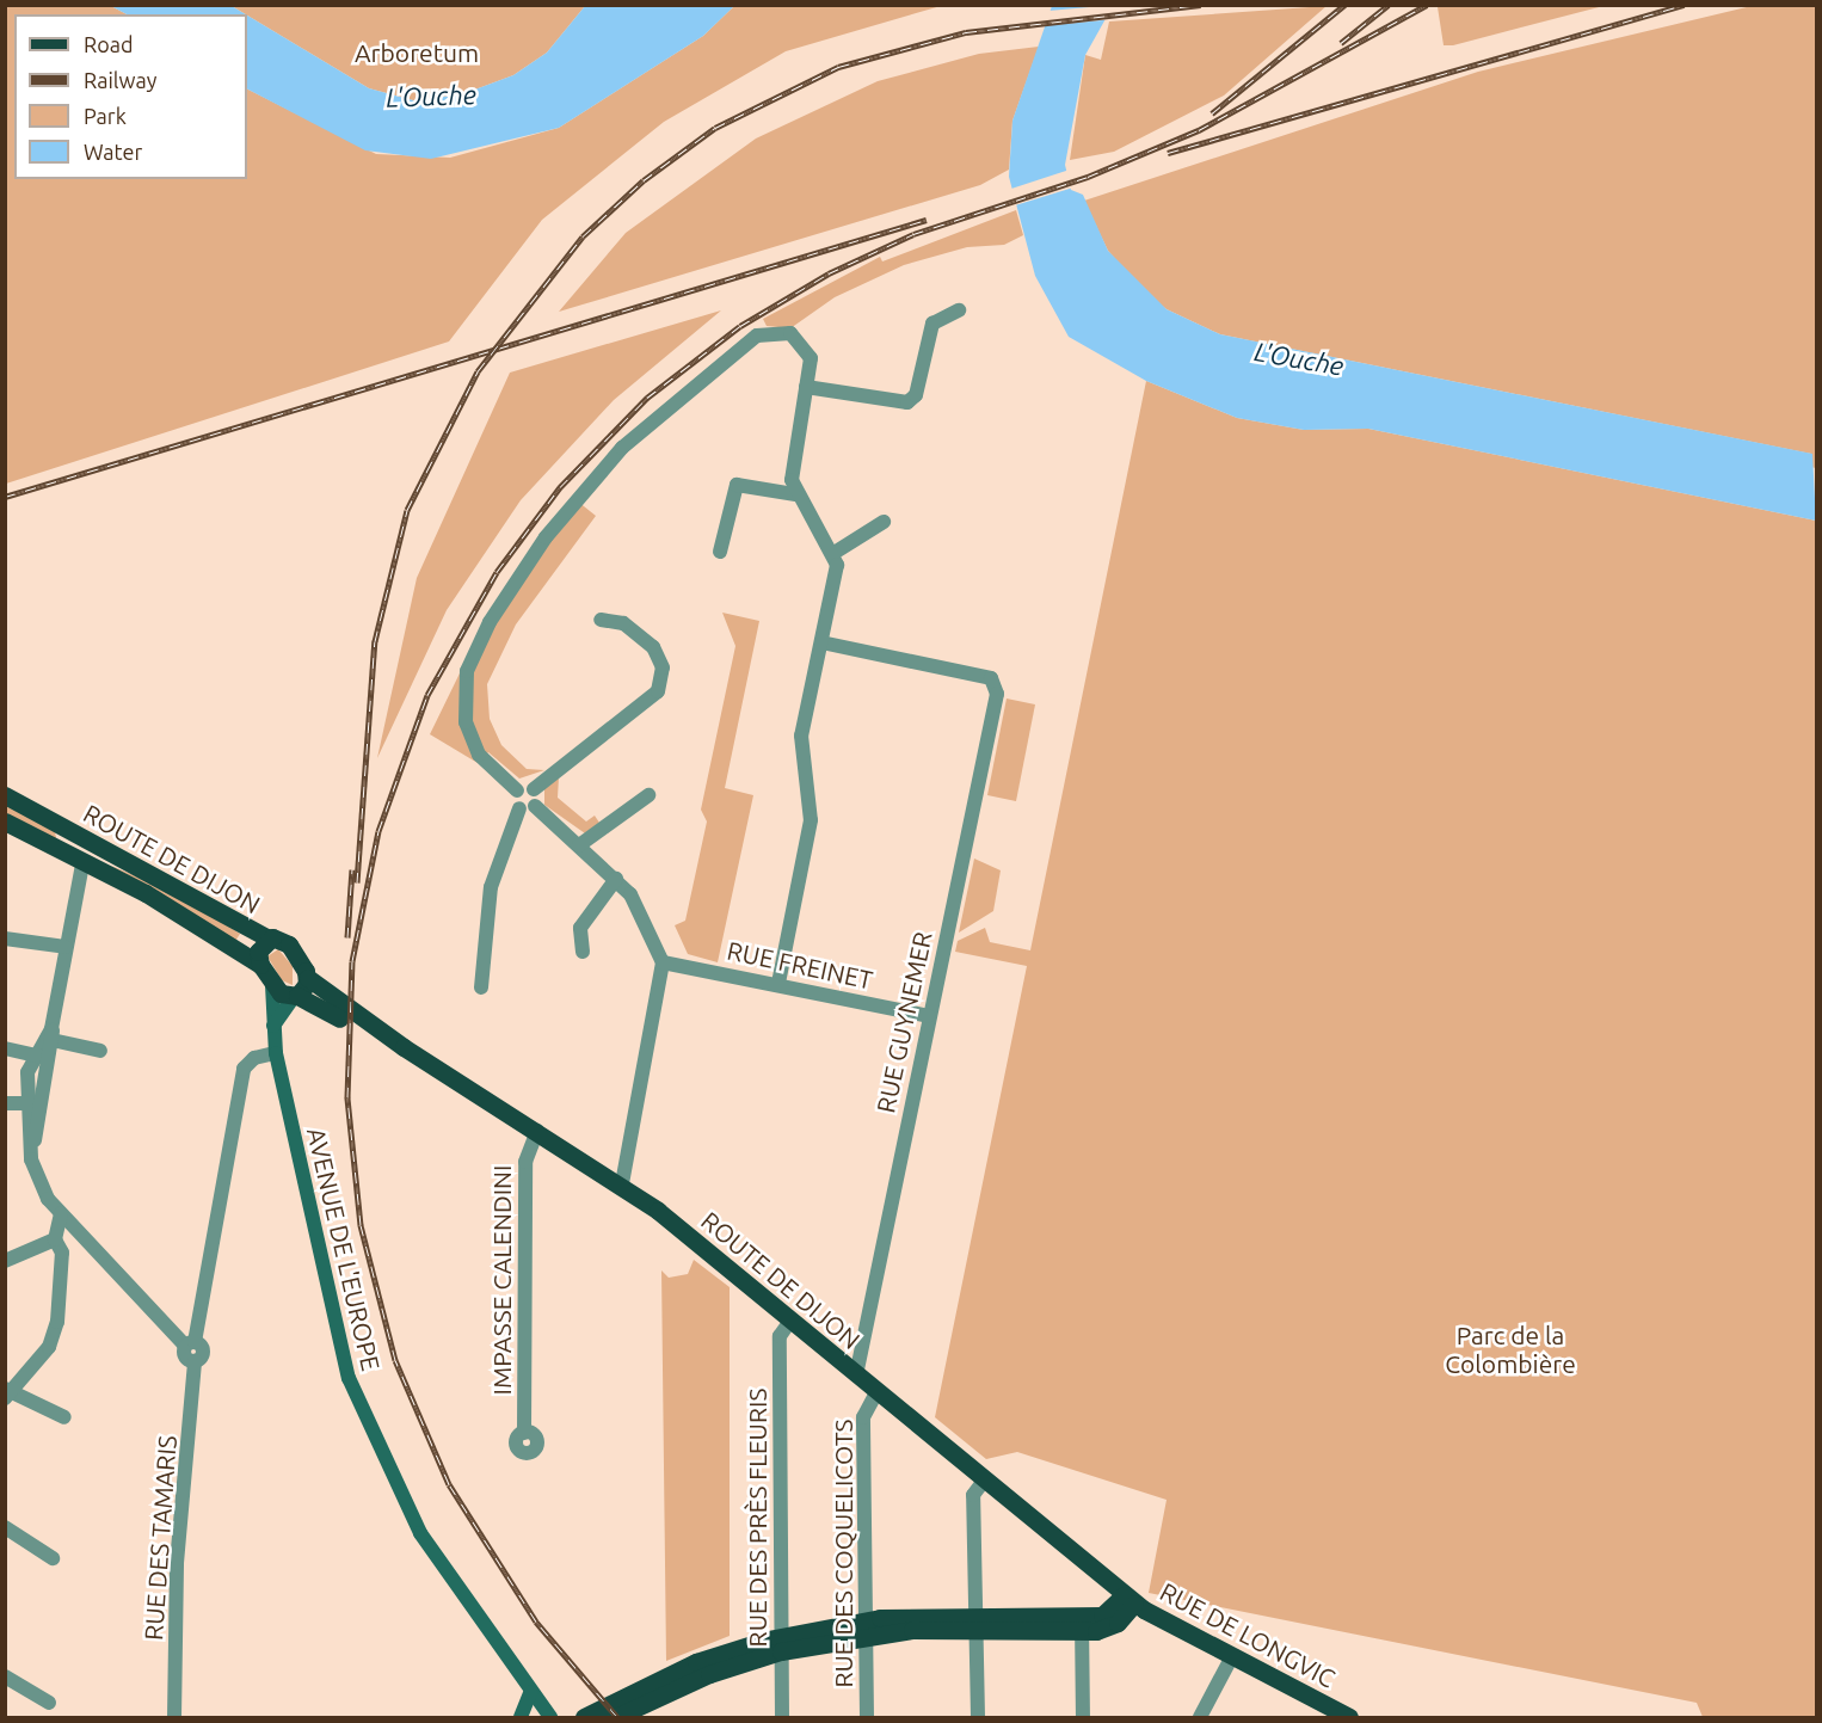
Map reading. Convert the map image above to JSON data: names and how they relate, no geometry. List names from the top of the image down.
{
  "streets": {
    "main road": ["ROUTE DE DIJON", "AVENUE DE L'EUROPE", "RUE DE LONGVIC"],
    "street": [
      "RUE FREINET",
      "RUE GUYNEMER",
      "IMPASSE CALENDINI",
      "RUE DES PRÈS FLEURIS",
      "RUE DES TAMARIS",
      "RUE DES COQUELICOTS"
    ]
  },
  "crossings": [
    ["ROUTE DE DIJON", "RUE GUYNEMER"],
    ["ROUTE DE DIJON", "AVENUE DE L'EUROPE"],
    ["ROUTE DE DIJON", "IMPASSE CALENDINI"],
    ["ROUTE DE DIJON", "RUE DES PRÈS FLEURIS"],
    ["ROUTE DE DIJON", "RUE DES COQUELICOTS"],
    ["ROUTE DE DIJON", "RUE DE LONGVIC"],
    ["RUE FREINET", "RUE GUYNEMER"]
  ],
  "water": ["L'Ouche"],
  "parks": ["Arboretum", "Parc de la Colombière"],
  "legend": [
    "Road",
    "Railway",
    "Park",
    "Water"
  ]
}
